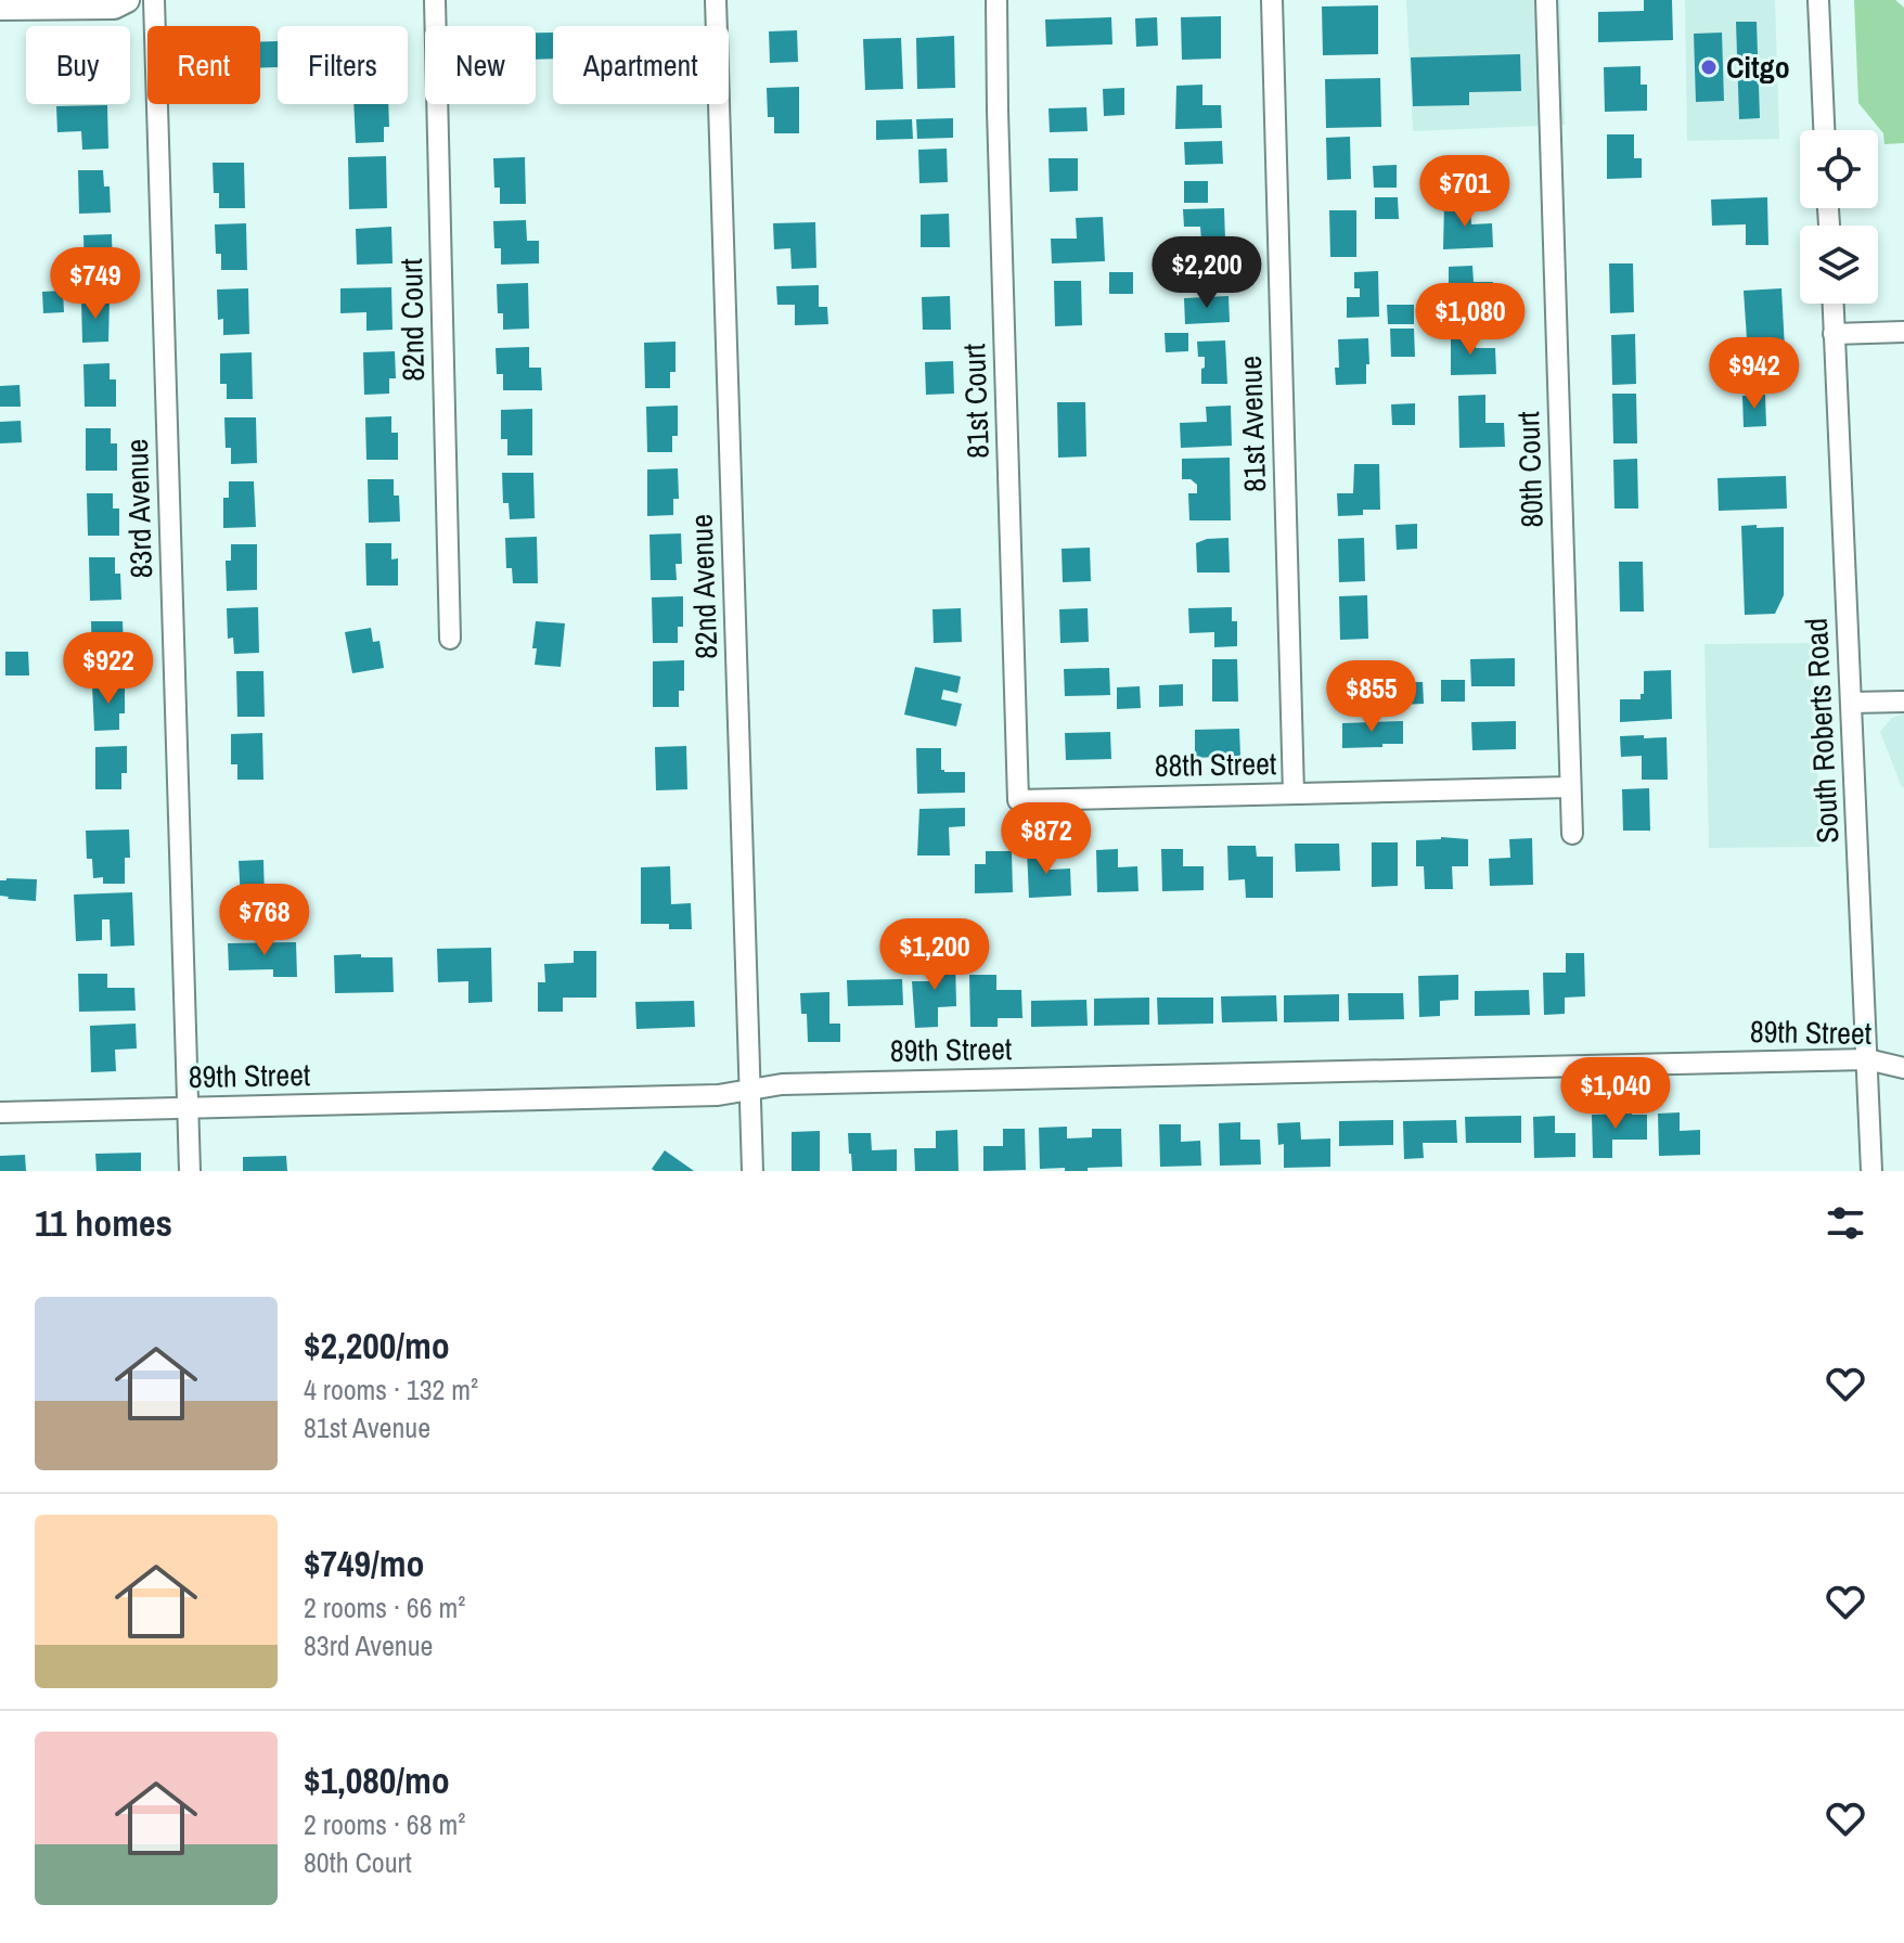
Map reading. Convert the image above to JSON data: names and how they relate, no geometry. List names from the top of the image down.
{
  "streets": {
    "street": [
      "82nd Court",
      "81st Court",
      "81st Avenue",
      "80th Court",
      "83rd Avenue",
      "82nd Avenue",
      "South Roberts Road",
      "88th Street",
      "89th Street"
    ]
  },
  "crossings": [
    ["81st Court", "88th Street"],
    ["81st Avenue", "88th Street"],
    ["80th Court", "88th Street"],
    ["83rd Avenue", "89th Street"],
    ["82nd Avenue", "89th Street"],
    ["South Roberts Road", "89th Street"]
  ],
  "places": ["Citgo"],
  "page": {
    "chip": [
      "Buy",
      "Rent",
      "Filters",
      "New",
      "Apartment"
    ],
    "price": [
      "$701",
      "$2,200",
      "$749",
      "$1,080",
      "$942",
      "$922",
      "$855",
      "$872",
      "$768",
      "$1,200",
      "$1,040"
    ],
    "heading": "11 homes",
    "list": [
      {
        "name": "$2,200/mo",
        "note": "4 rooms · 132 m² · 81st Avenue"
      },
      {
        "name": "$749/mo",
        "note": "2 rooms · 66 m² · 83rd Avenue"
      },
      {
        "name": "$1,080/mo",
        "note": "2 rooms · 68 m² · 80th Court"
      }
    ]
  }
}
